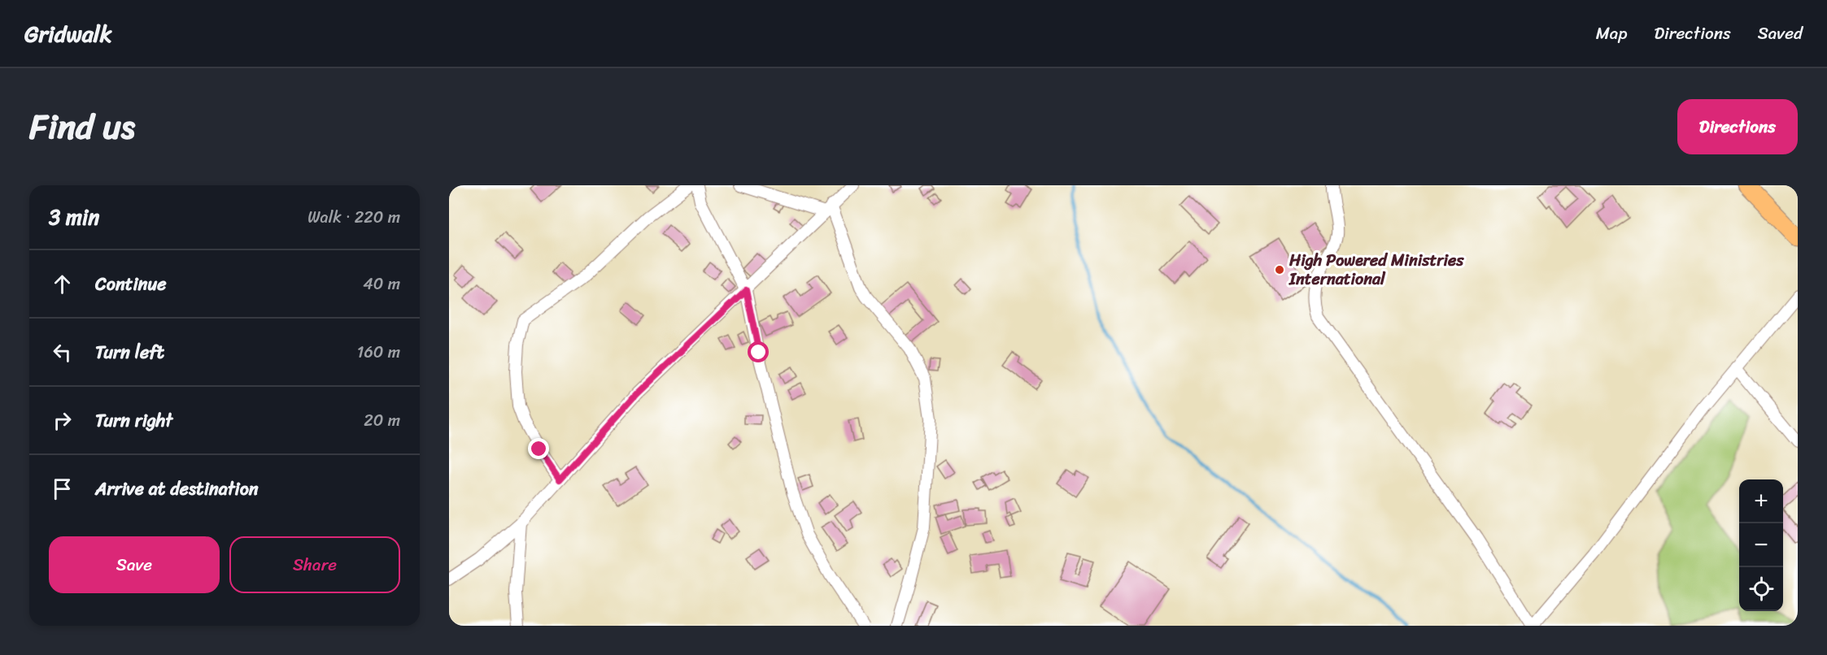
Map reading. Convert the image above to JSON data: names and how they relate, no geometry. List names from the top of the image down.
{
  "places": ["High Powered Ministries International"],
  "page": {
    "header": "Gridwalk",
    "nav": ["Map", "Directions", "Saved"],
    "title": "Find us",
    "buttons": [
      "Directions",
      ["Save", "Share"]
    ],
    "heading": ["3 min", "Walk · 220 m"],
    "list": [
      ["Continue", "40 m"],
      ["Turn left", "160 m"],
      ["Turn right", "20 m"],
      "Arrive at destination"
    ],
    "map_buttons": ["+", "−"]
  }
}
